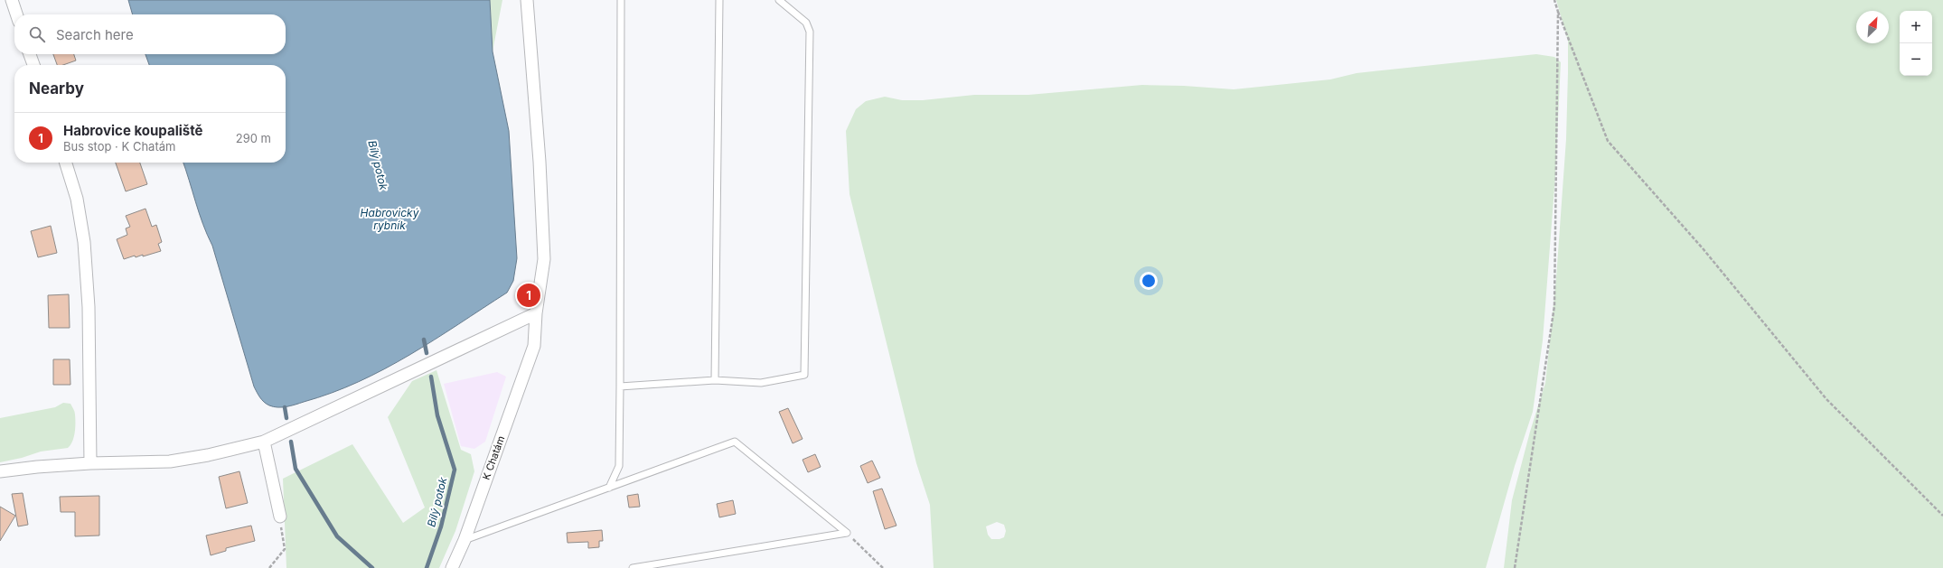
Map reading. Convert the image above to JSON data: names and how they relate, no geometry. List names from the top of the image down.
{
  "streets": {
    "street": ["K Chatám"]
  },
  "water": ["Bílý potok", "Habrovický rybník"],
  "north": "top right",
  "page": {
    "map_buttons": ["+", "−"],
    "search": "Search here",
    "heading": "Nearby",
    "list": [
      {
        "mark": "1",
        "name": "Habrovice koupaliště",
        "note": "Bus stop · K Chatám",
        "value": "290 m"
      }
    ],
    "pins": "1"
  }
}
